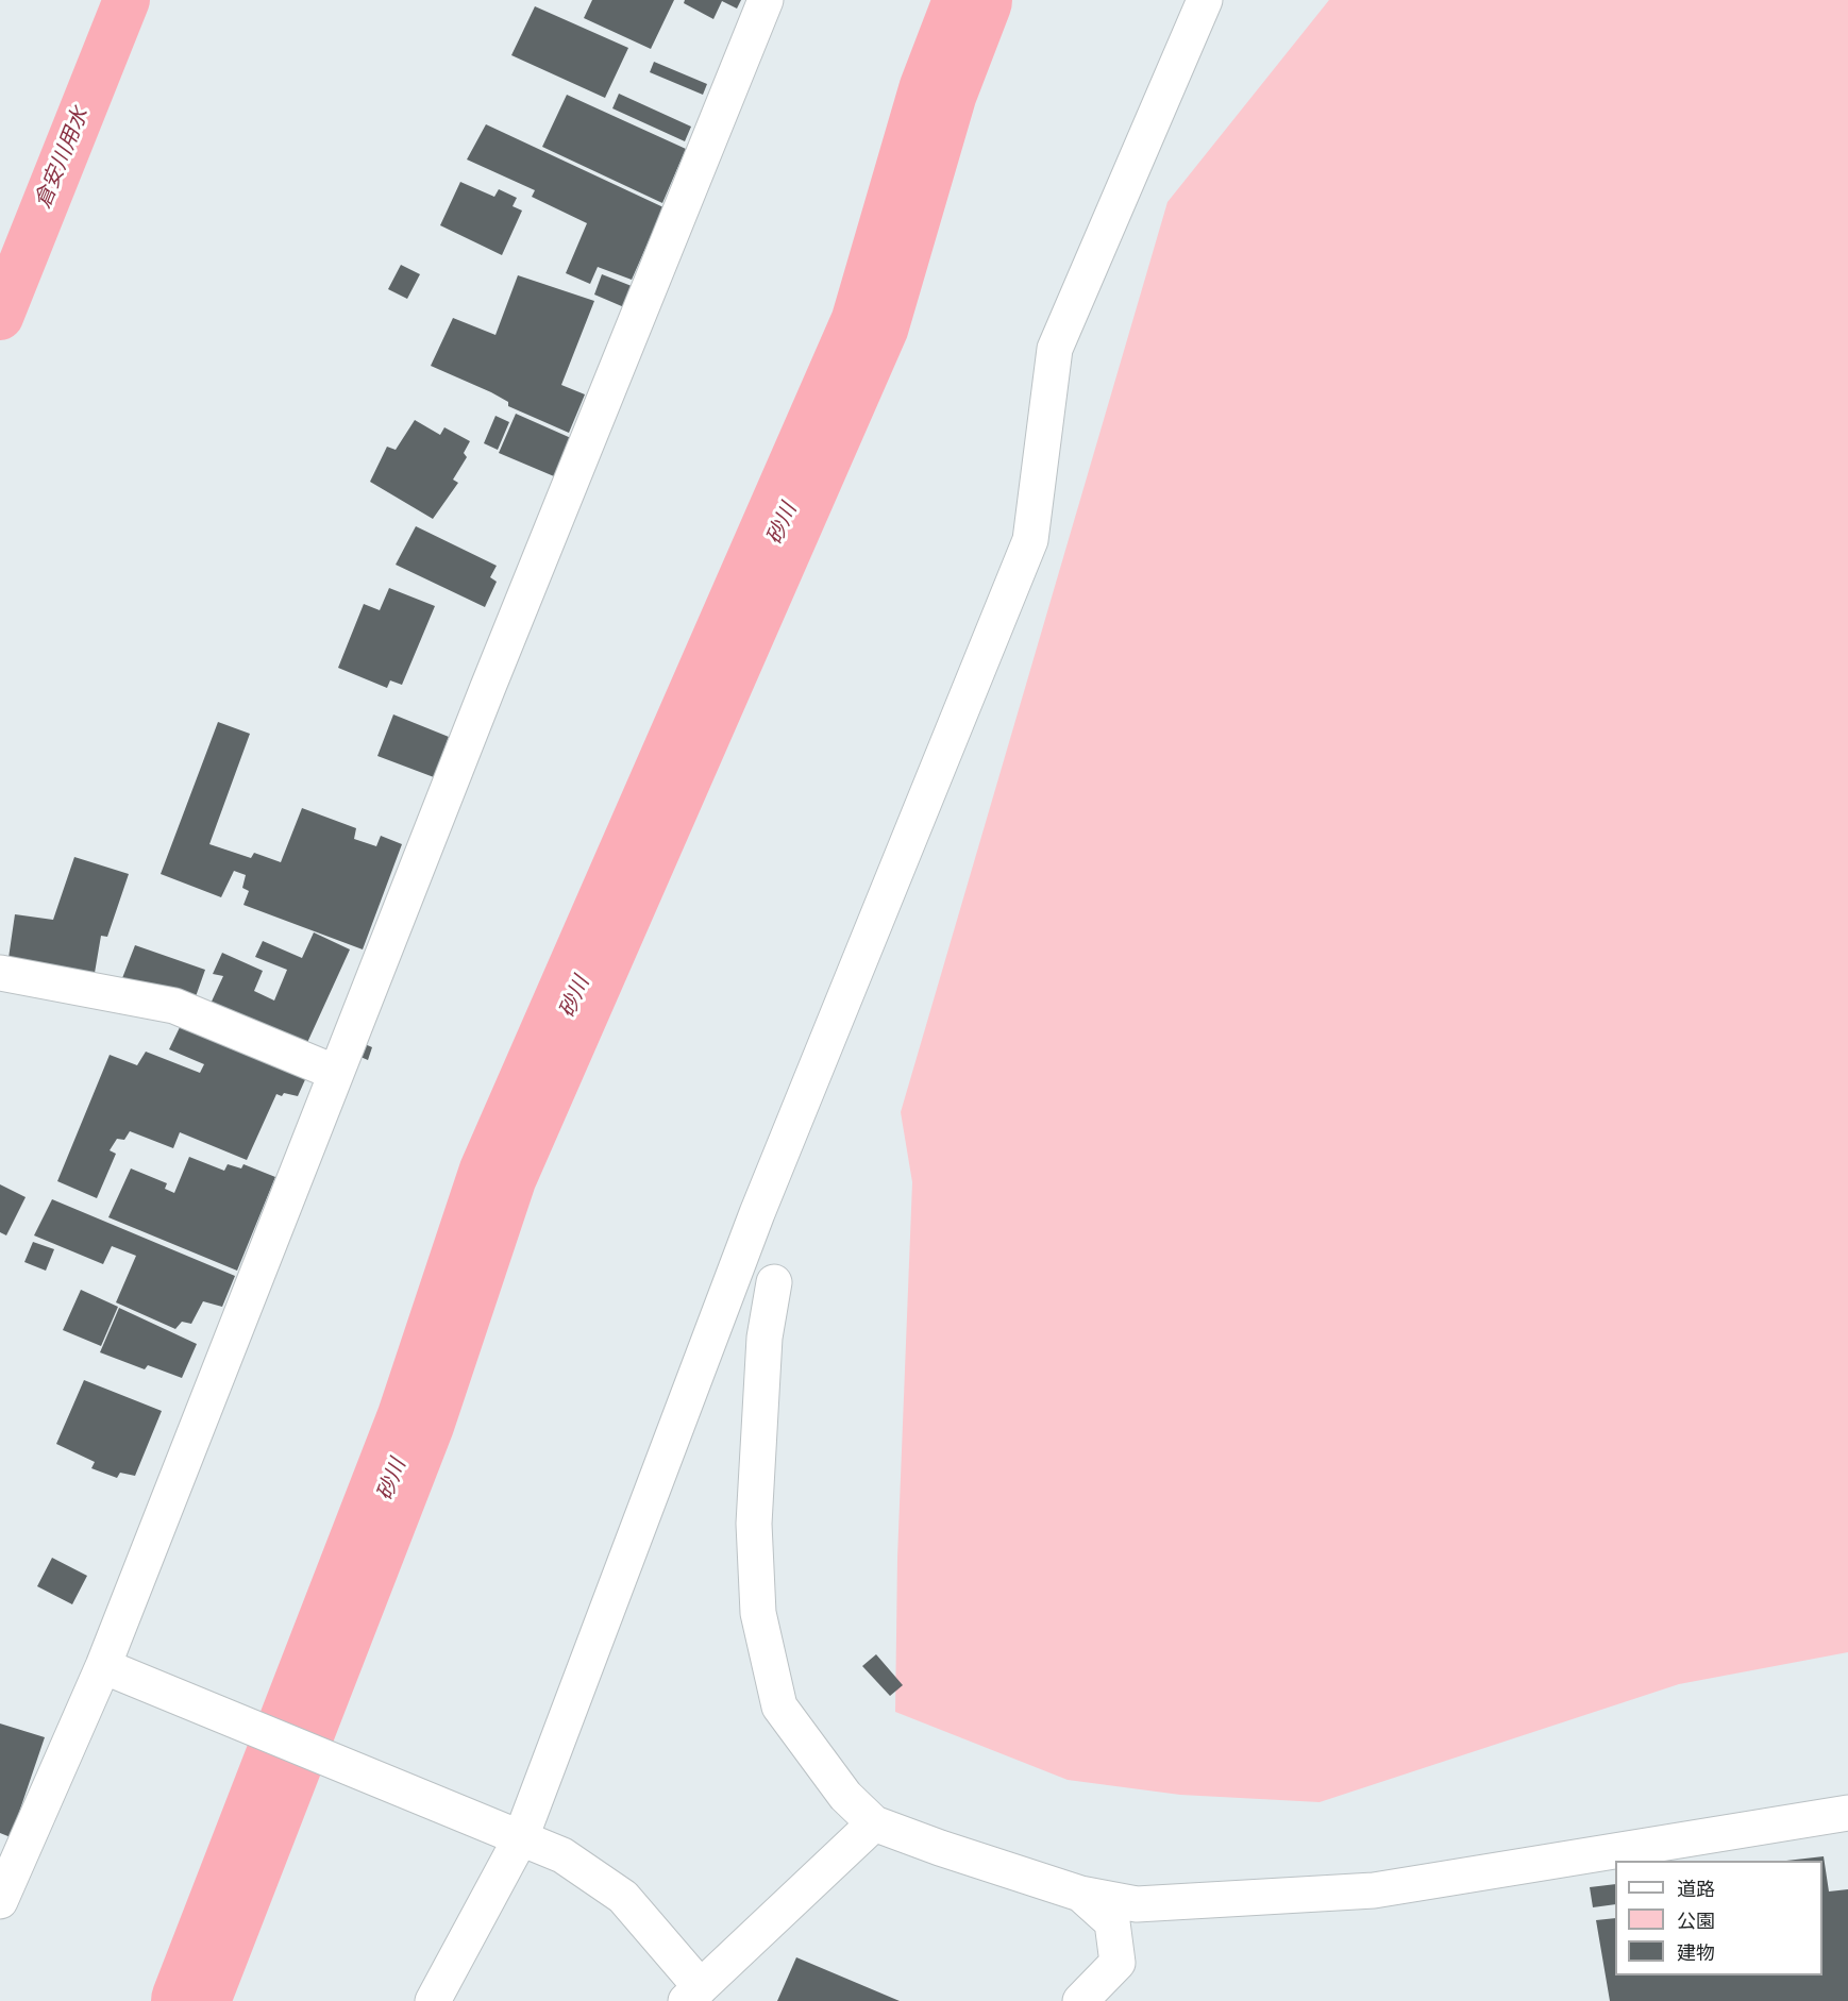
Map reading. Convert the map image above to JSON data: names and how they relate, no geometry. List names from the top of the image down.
{
  "water": ["倉安川用水", "砂川"],
  "legend": ["道路", "公園", "建物"]
}
